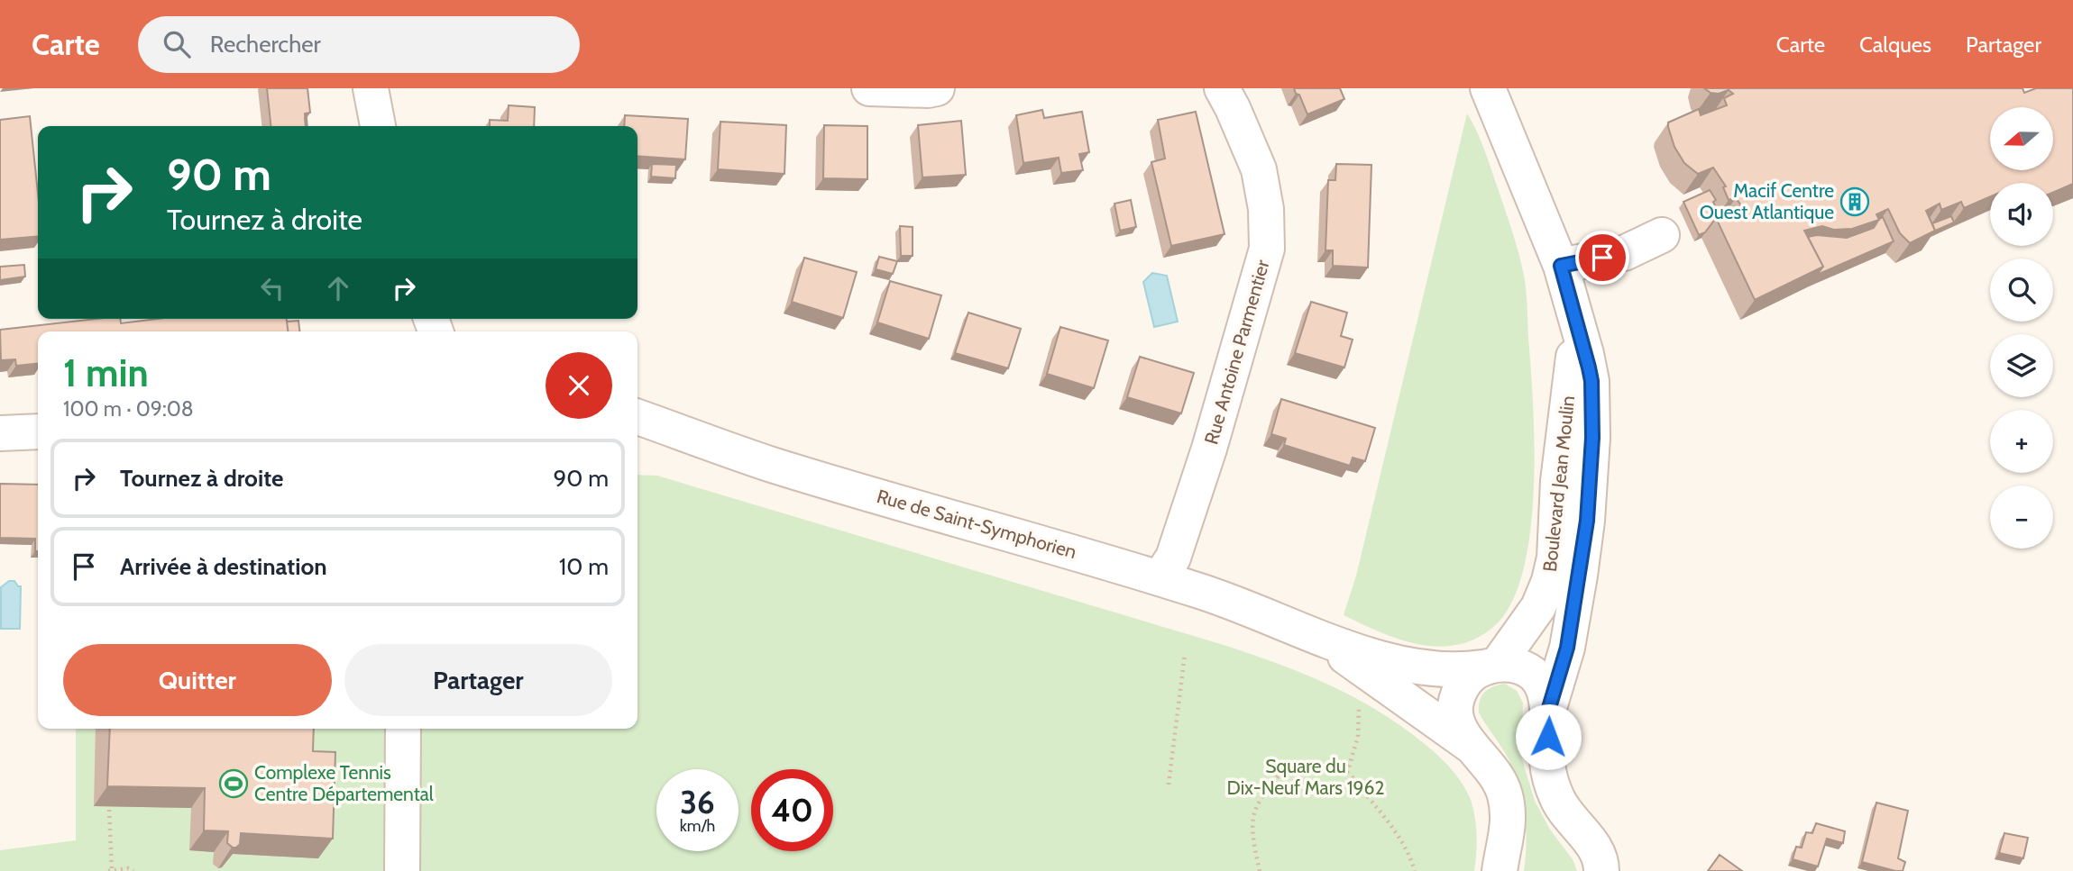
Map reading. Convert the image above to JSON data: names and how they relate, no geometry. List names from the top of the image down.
{
  "streets": {
    "street": ["Rue Antoine Parmentier", "Boulevard Jean Moulin", "Rue de Saint-Symphorien"]
  },
  "crossings": [
    ["Rue Antoine Parmentier", "Rue de Saint-Symphorien"],
    ["Boulevard Jean Moulin", "Rue de Saint-Symphorien"]
  ],
  "parks": ["Square du Dix-Neuf Mars 1962"],
  "places": {
    "building": ["Macif Centre Ouest Atlantique"],
    "sports": ["Complexe Tennis Centre Départemental"]
  },
  "north": "left",
  "page": {
    "header": "Carte",
    "search": "Rechercher",
    "nav": ["Carte", "Calques", "Partager"],
    "map_buttons": ["+", "−"],
    "turn": ["90 m", "Tournez à droite"],
    "heading": ["1 min", "100 m · 09:08"],
    "list": [
      {
        "name": "Tournez à droite",
        "value": "90 m"
      },
      {
        "name": "Arrivée à destination",
        "value": "10 m"
      }
    ],
    "buttons": ["Quitter", "Partager"],
    "speed": "36 km/h",
    "limit": "40"
  }
}
